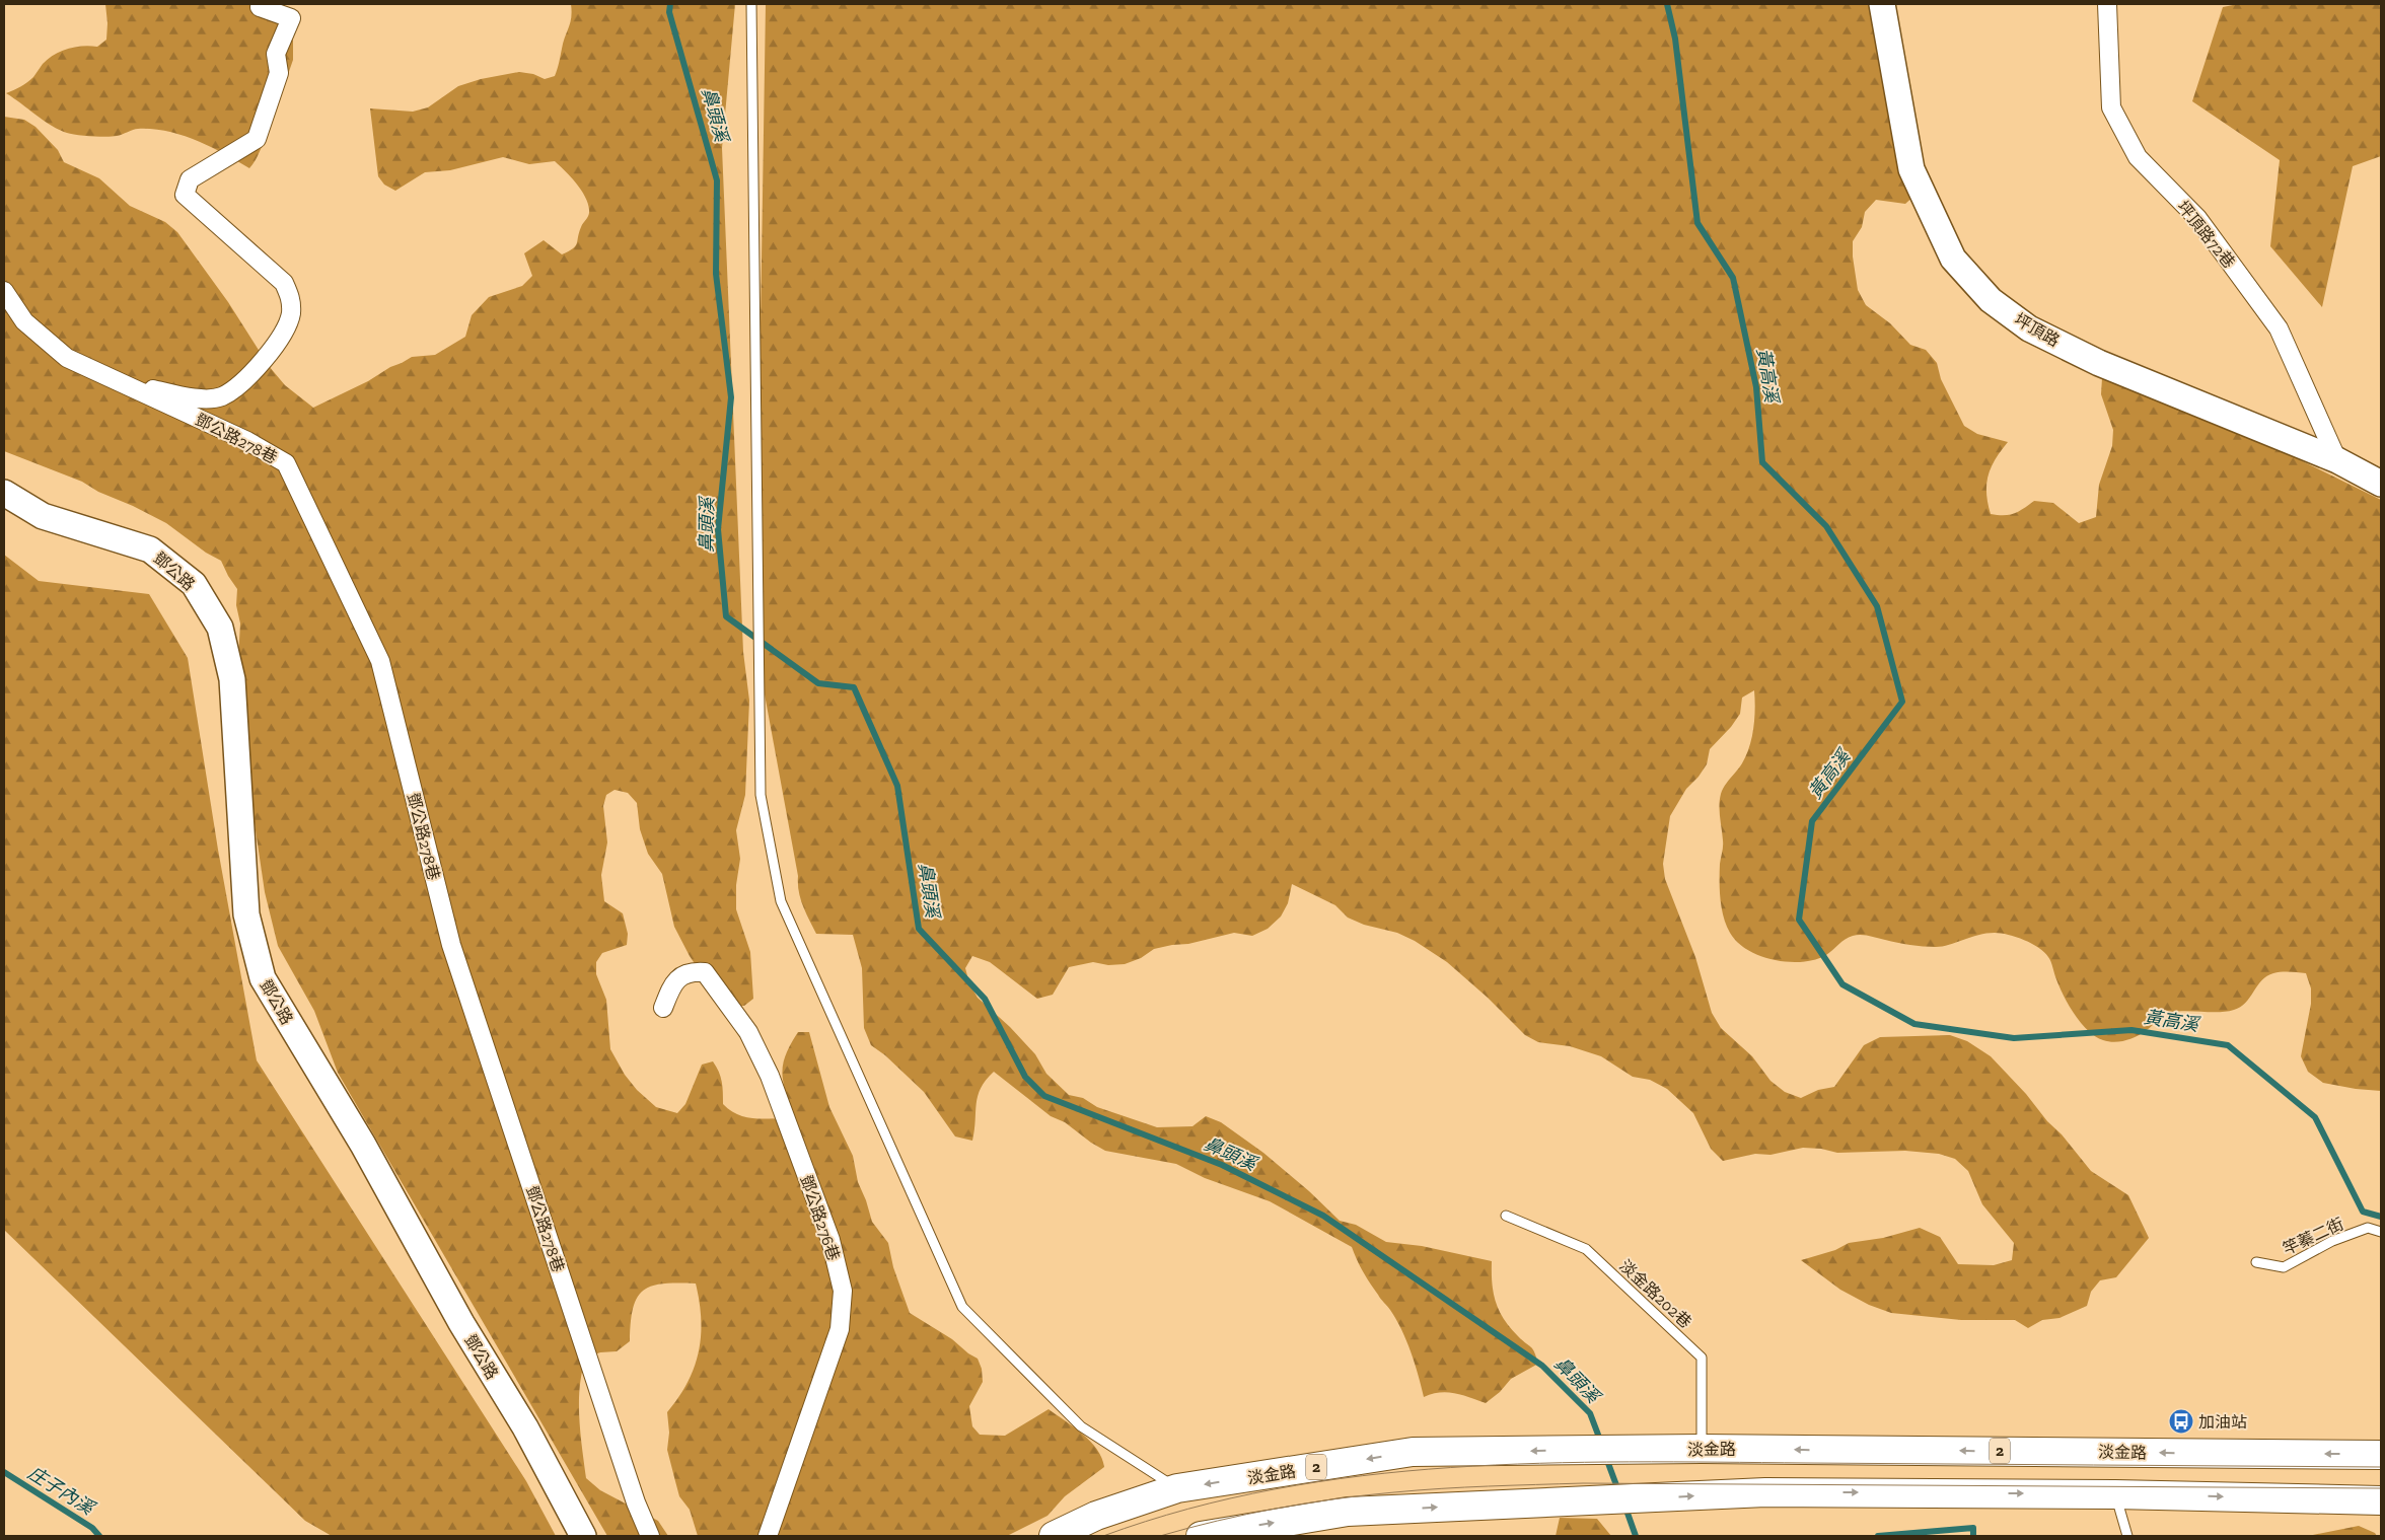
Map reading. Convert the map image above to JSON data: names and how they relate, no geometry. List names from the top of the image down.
{
  "streets": {
    "main road": ["淡金路", "2"],
    "street": [
      "坪頂路72巷",
      "坪頂路",
      "鄧公路278巷",
      "鄧公路",
      "鄧公路276巷"
    ],
    "lane": ["竿蓁二街", "淡金路202巷"]
  },
  "crossings": [
    ["坪頂路72巷", "坪頂路"],
    ["淡金路202巷", "淡金路"]
  ],
  "water": ["鼻頭溪", "黃高溪", "庄子內溪"],
  "places": {
    "bus stop": ["加油站"]
  }
}
